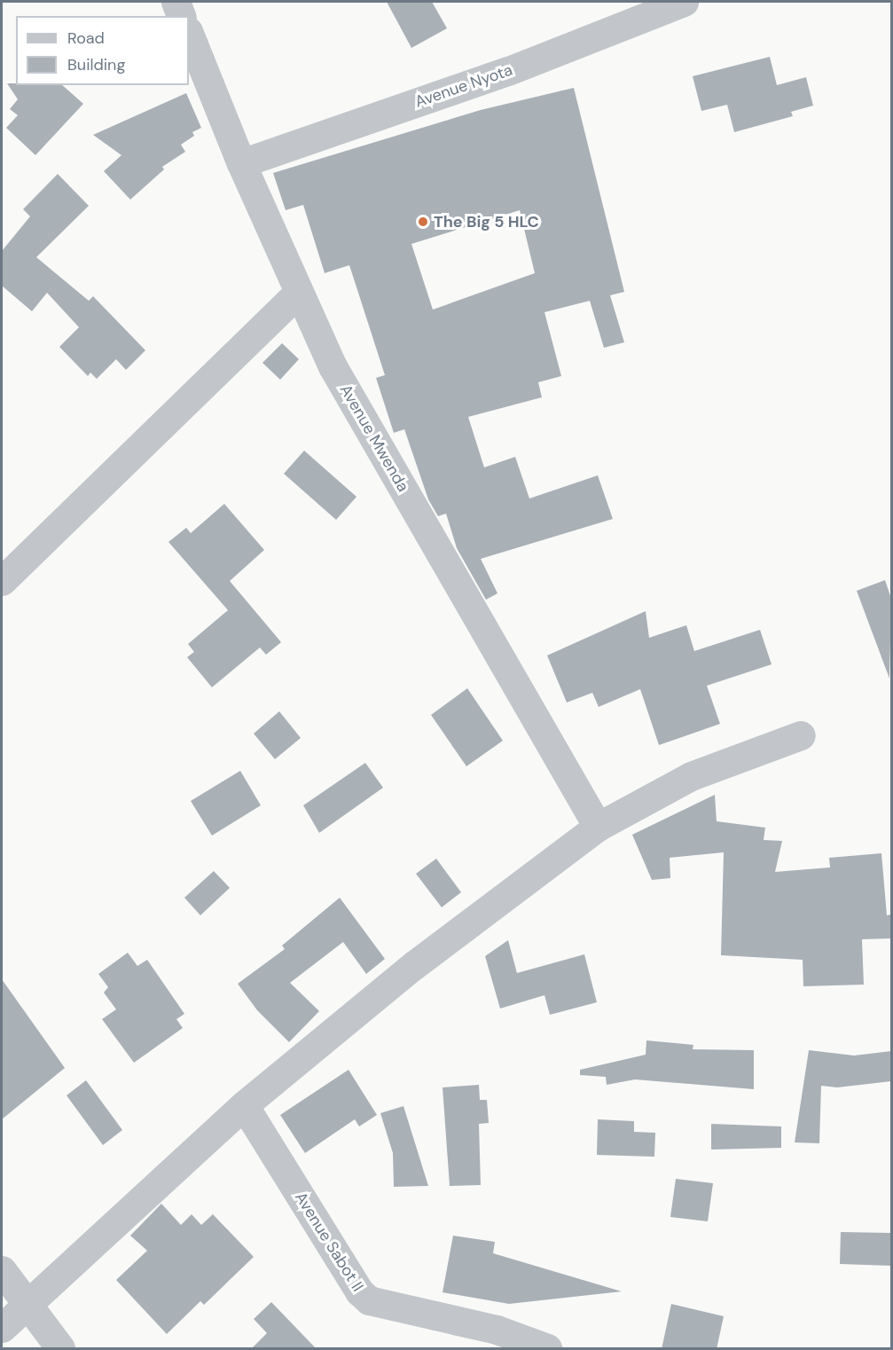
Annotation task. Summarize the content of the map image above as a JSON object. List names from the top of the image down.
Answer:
{
  "streets": {
    "street": ["Avenue Nyota", "Avenue Mwenda", "Avenue Sabot II"]
  },
  "crossings": [
    ["Avenue Nyota", "Avenue Mwenda"]
  ],
  "places": ["The Big 5 HLC"],
  "legend": ["Road", "Building"]
}
